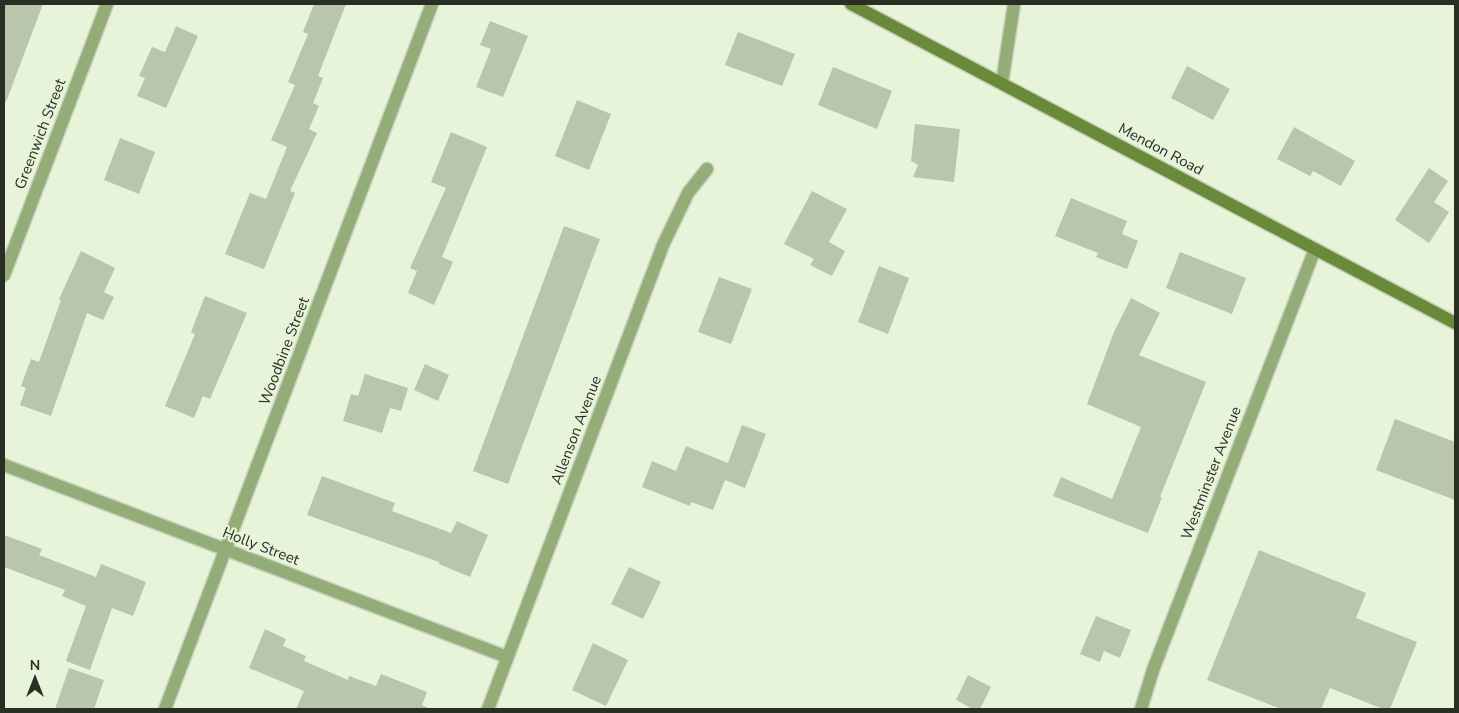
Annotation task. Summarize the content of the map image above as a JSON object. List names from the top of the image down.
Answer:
{
  "streets": {
    "street": [
      "Greenwich Street",
      "Mendon Road",
      "Woodbine Street",
      "Allenson Avenue",
      "Westminster Avenue",
      "Holly Street"
    ]
  },
  "crossings": [
    ["Mendon Road", "Westminster Avenue"],
    ["Woodbine Street", "Holly Street"],
    ["Allenson Avenue", "Holly Street"]
  ],
  "north": "top"
}
